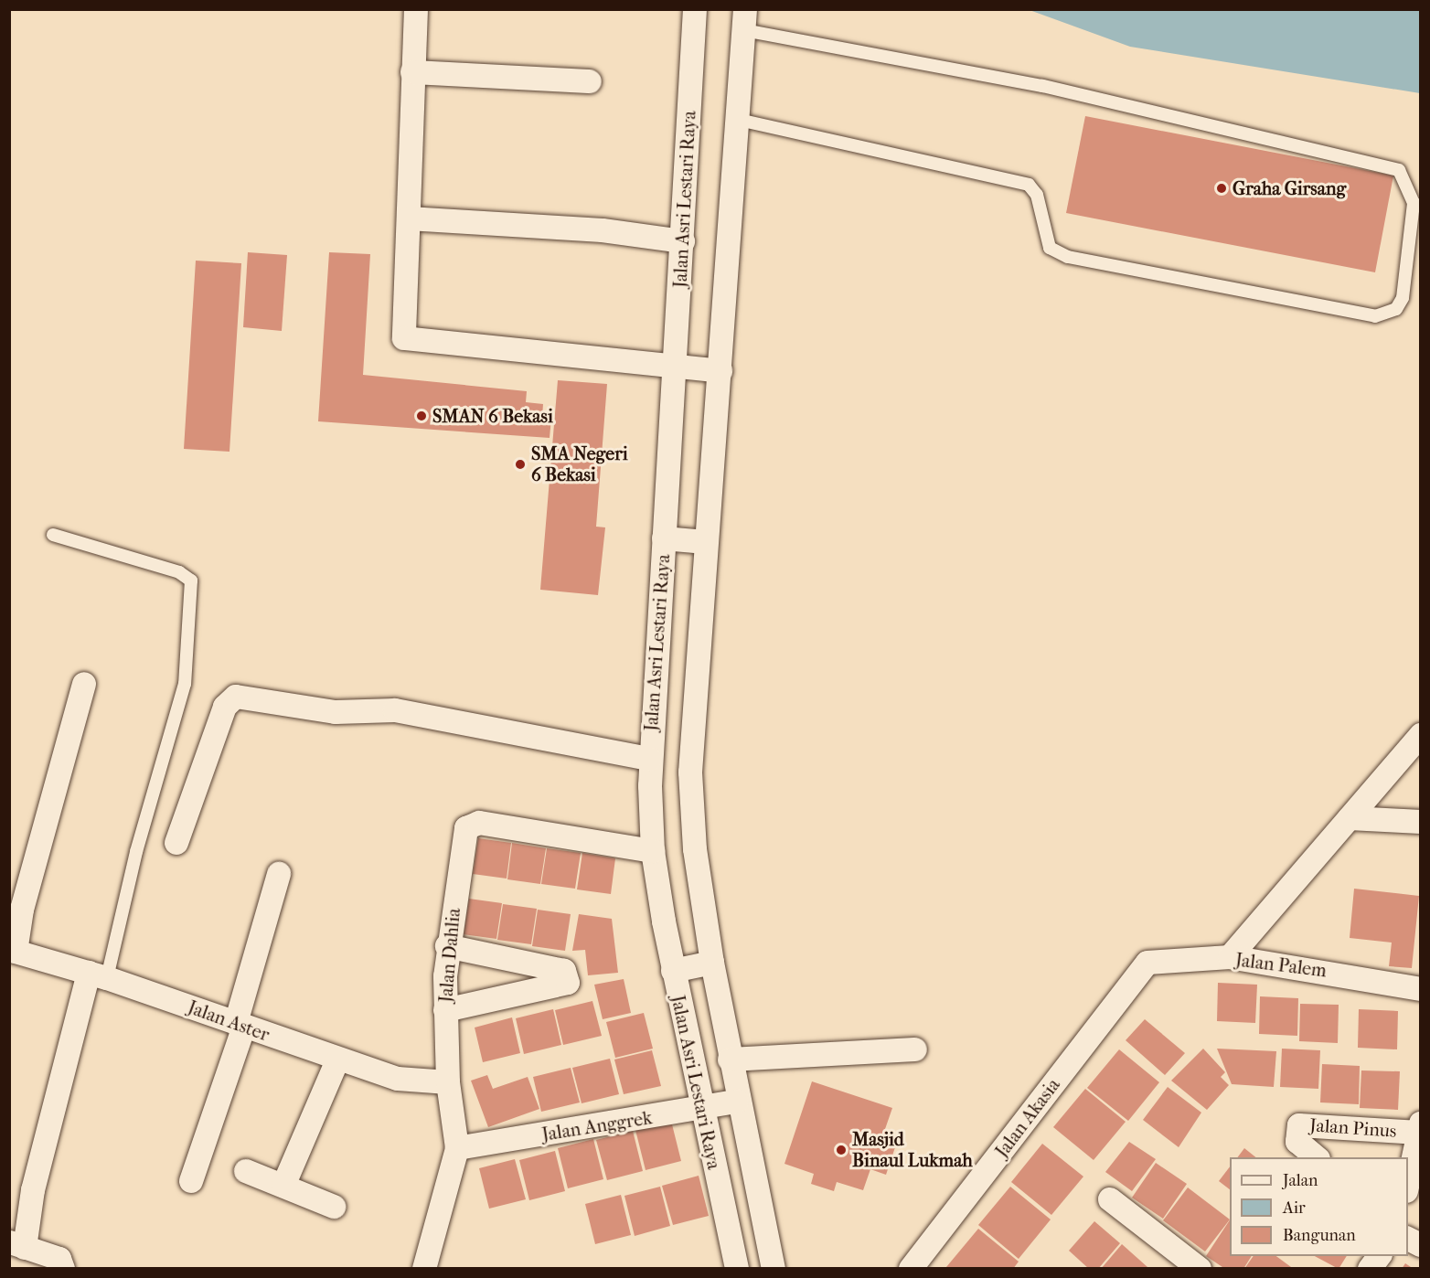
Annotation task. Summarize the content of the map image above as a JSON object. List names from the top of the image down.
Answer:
{
  "streets": {
    "street": [
      "Jalan Asri Lestari Raya",
      "Jalan Dahlia",
      "Jalan Palem",
      "Jalan Aster",
      "Jalan Akasia",
      "Jalan Anggrek",
      "Jalan Pinus"
    ]
  },
  "crossings": [
    ["Jalan Asri Lestari Raya", "Jalan Dahlia"],
    ["Jalan Asri Lestari Raya", "Jalan Anggrek"],
    ["Jalan Dahlia", "Jalan Aster"],
    ["Jalan Dahlia", "Jalan Anggrek"],
    ["Jalan Palem", "Jalan Akasia"]
  ],
  "places": [
    "Graha Girsang",
    "SMAN 6 Bekasi",
    "SMA Negeri 6 Bekasi",
    "Masjid Binaul Lukmah"
  ],
  "legend": ["Jalan", "Air", "Bangunan"]
}
